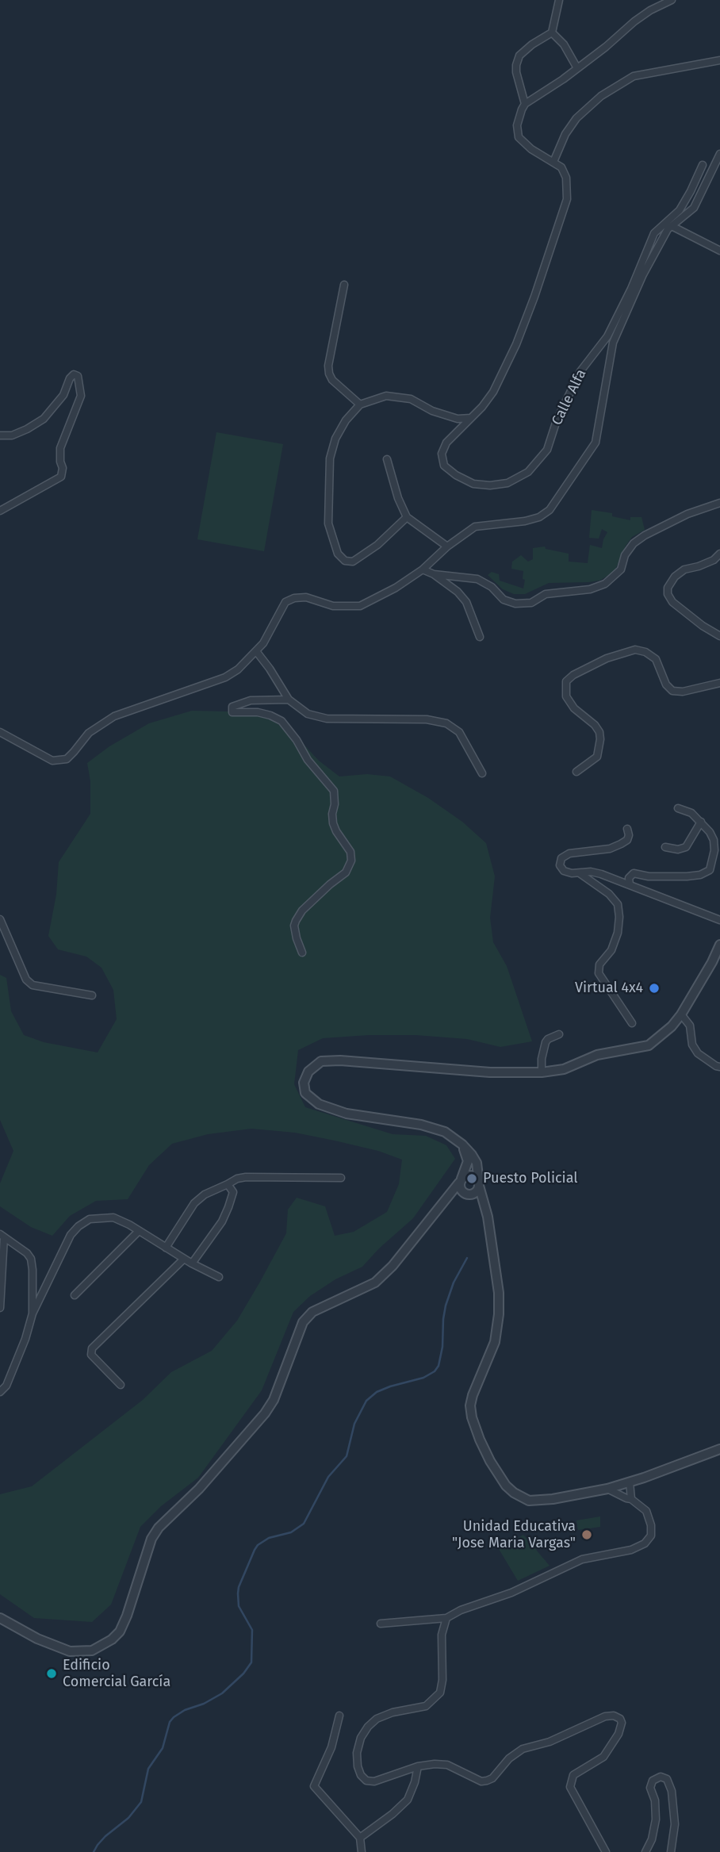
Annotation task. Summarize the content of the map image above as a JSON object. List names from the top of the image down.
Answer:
{
  "streets": {
    "street": ["Calle Alfa"]
  },
  "places": [
    "Virtual 4x4",
    "Puesto Policial",
    "Unidad Educativa \"Jose Maria Vargas\"",
    "Edificio Comercial García"
  ]
}
